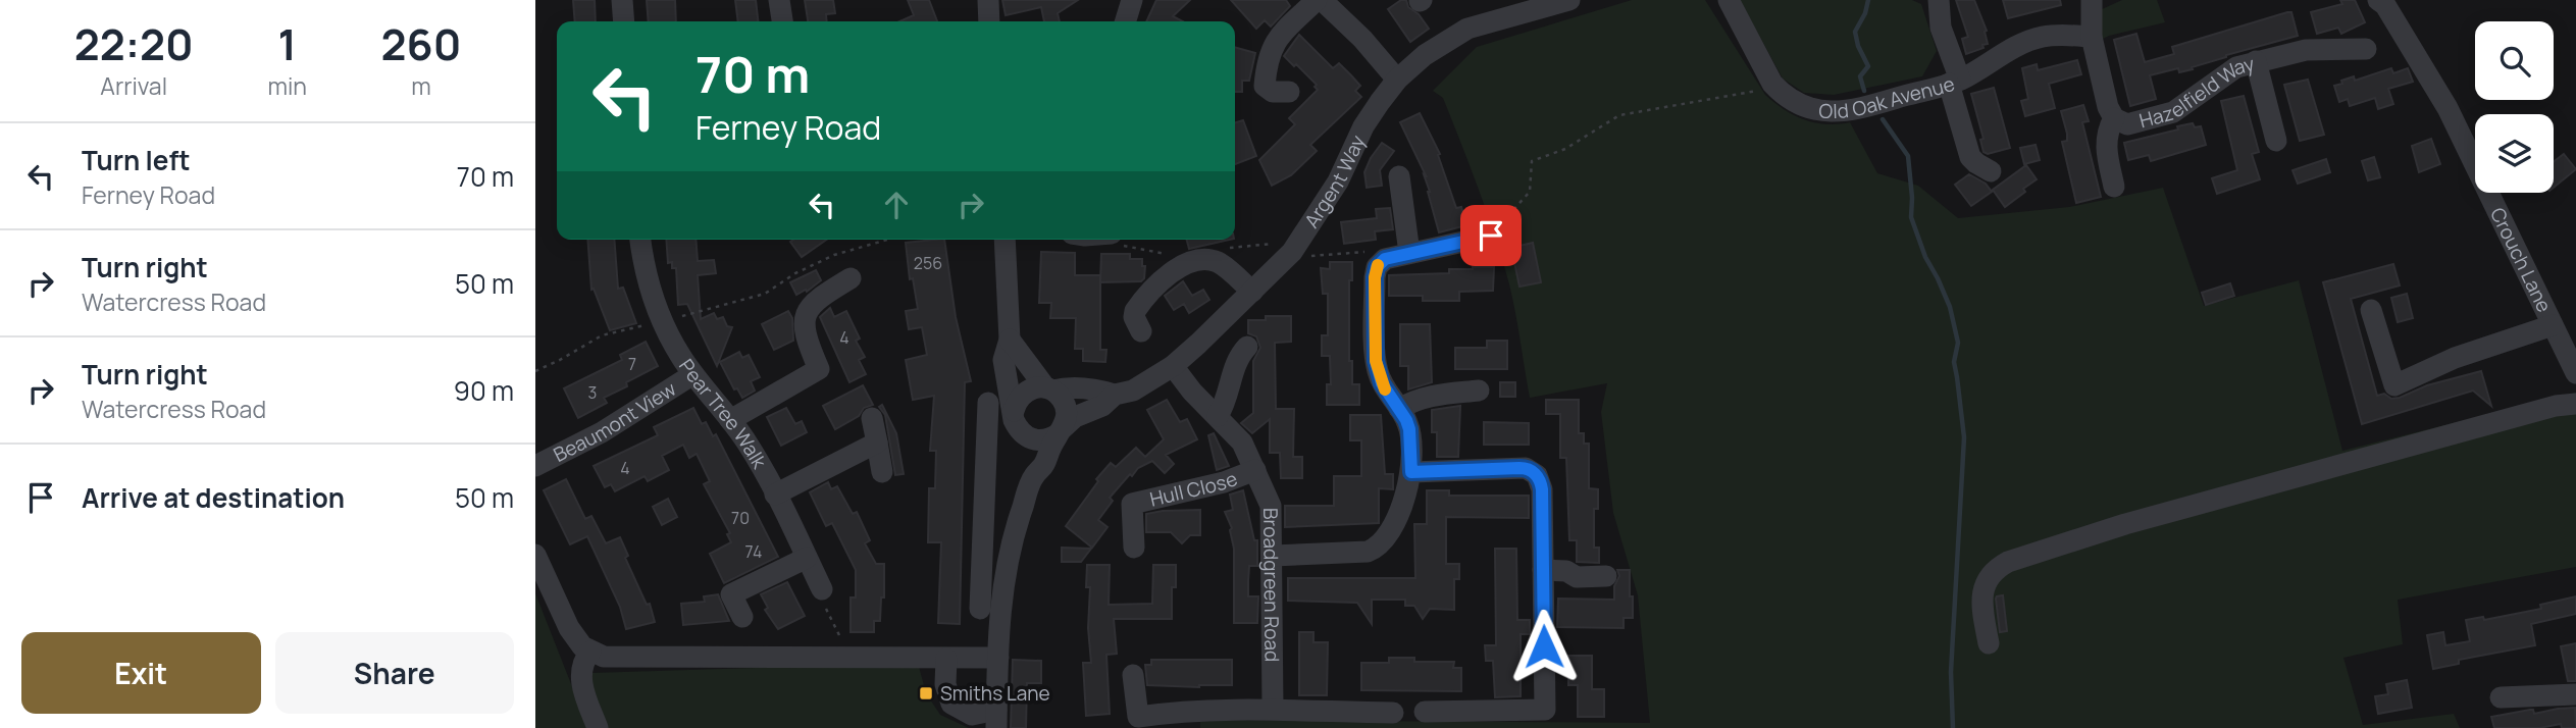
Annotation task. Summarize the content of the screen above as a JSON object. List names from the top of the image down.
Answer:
{
  "streets": {
    "street": [
      "Hazelfield Way",
      "Old Oak Avenue",
      "Argent Way",
      "Crouch Lane",
      "Pear Tree Walk",
      "Beaumont View",
      "Hull Close",
      "Broadgreen Road"
    ]
  },
  "crossings": [
    ["Hazelfield Way", "Old Oak Avenue"],
    ["Argent Way", "Broadgreen Road"],
    ["Pear Tree Walk", "Beaumont View"],
    ["Hull Close", "Broadgreen Road"]
  ],
  "places": {
    "transit": ["Smiths Lane"]
  },
  "house_numbers": [
    "256",
    "4",
    "7",
    "3",
    "4",
    "70",
    "74"
  ],
  "page": {
    "eta": [
      "22:20",
      "Arrival",
      "1",
      "min",
      "260",
      "m"
    ],
    "turn": ["70 m", "Ferney Road"],
    "list": [
      {
        "name": "Turn left",
        "note": "Ferney Road",
        "value": "70 m"
      },
      {
        "name": "Turn right",
        "note": "Watercress Road",
        "value": "50 m"
      },
      {
        "name": "Turn right",
        "note": "Watercress Road",
        "value": "90 m"
      },
      {
        "name": "Arrive at destination",
        "value": "50 m"
      }
    ],
    "buttons": ["Exit", "Share"]
  }
}
